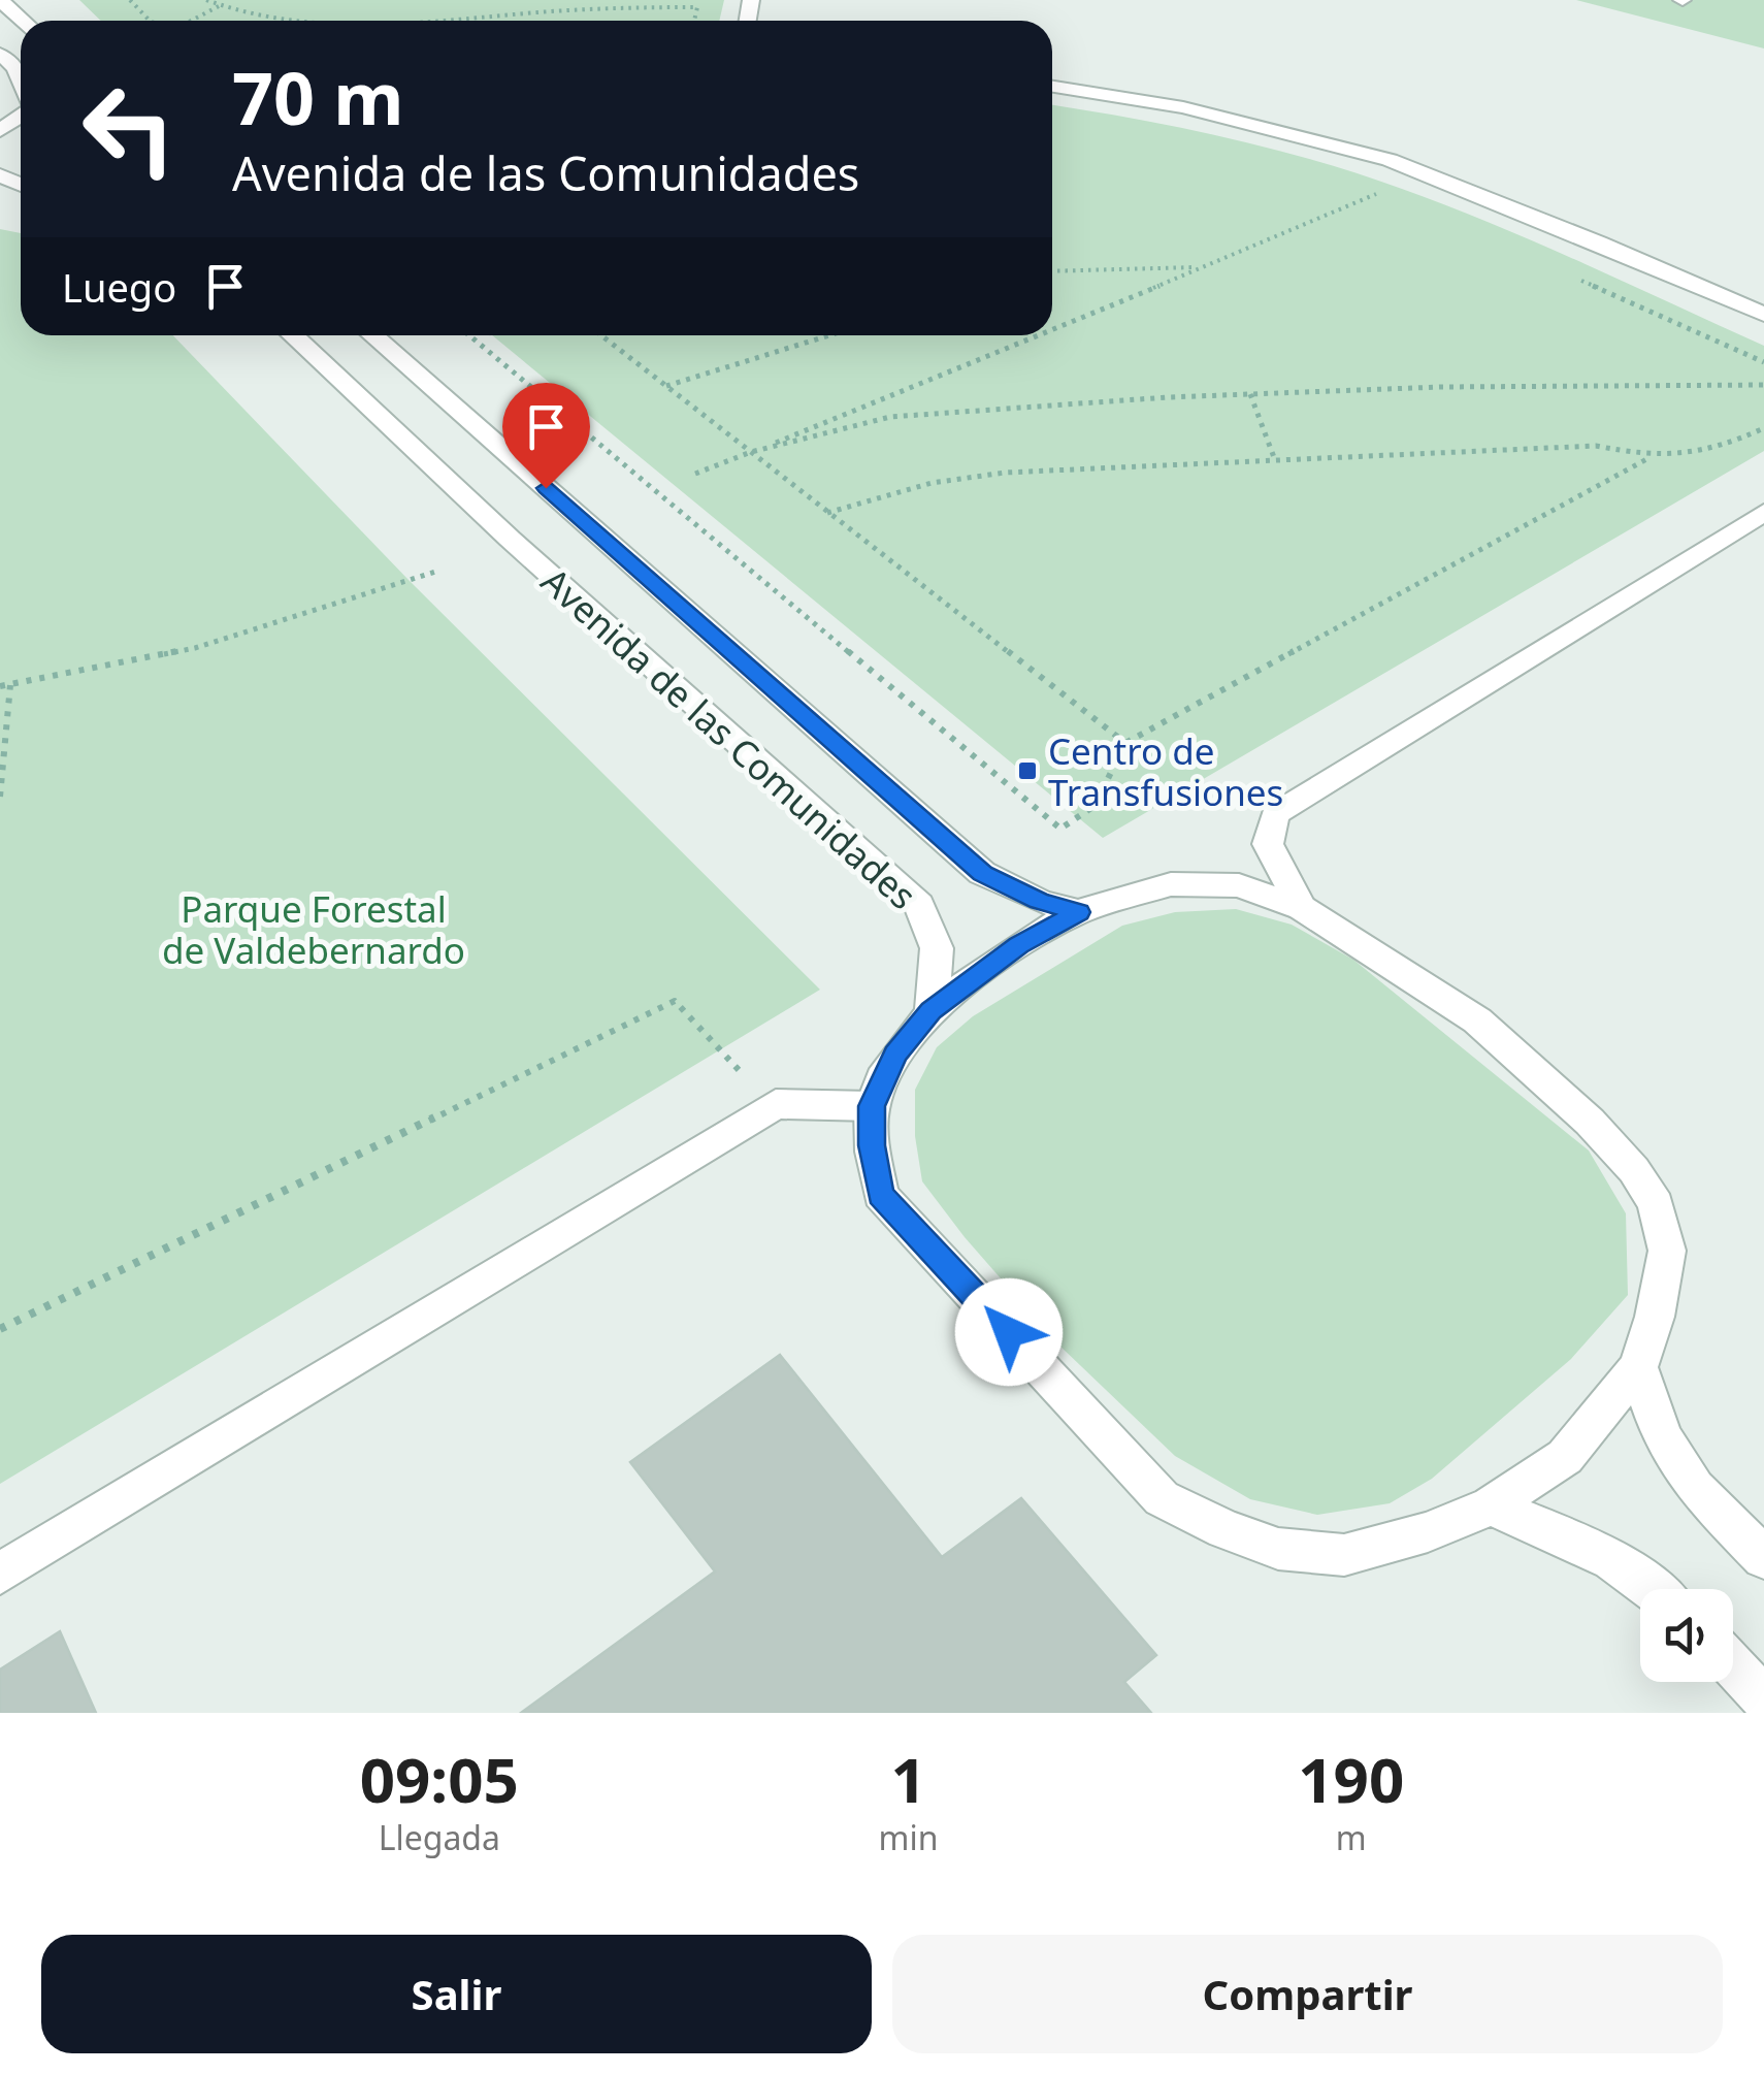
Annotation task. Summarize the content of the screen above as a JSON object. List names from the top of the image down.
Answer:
{
  "streets": {
    "street": ["Avenida de las Comunidades"]
  },
  "parks": ["Parque Forestal de Valdebernardo"],
  "places": {
    "transit": ["Centro de Transfusiones"]
  },
  "page": {
    "turn": ["70 m", "Avenida de las Comunidades"],
    "then": "Luego",
    "eta": [
      "09:05",
      "Llegada",
      "1",
      "min",
      "190",
      "m"
    ],
    "buttons": ["Salir", "Compartir"]
  }
}
